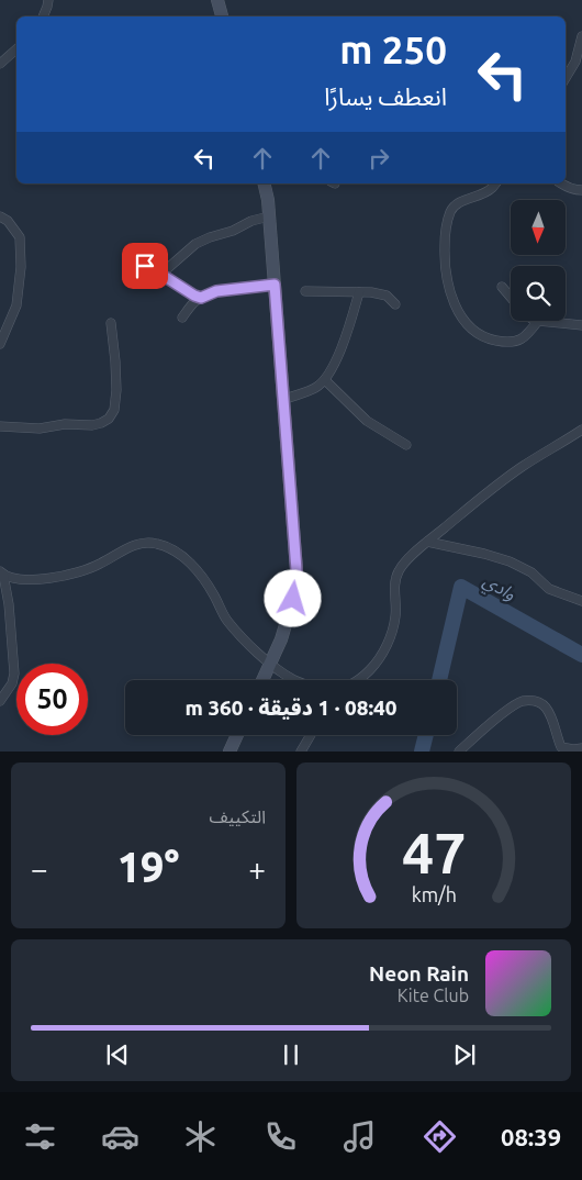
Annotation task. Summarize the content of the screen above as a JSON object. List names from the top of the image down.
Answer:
{
  "water": ["وادي"],
  "north": "bottom",
  "page": {
    "turn": ["250 m", "انعطف يسارًا"],
    "limit": "50",
    "trip": "08:40 · 1 دقيقة · 360 m",
    "tile": "التكييف",
    "heat": ["−", "19°", "+"],
    "song": ["Neon Rain", "Kite Club"],
    "tabs": "08:39",
    "gauge": ["47", "km/h"]
  }
}
